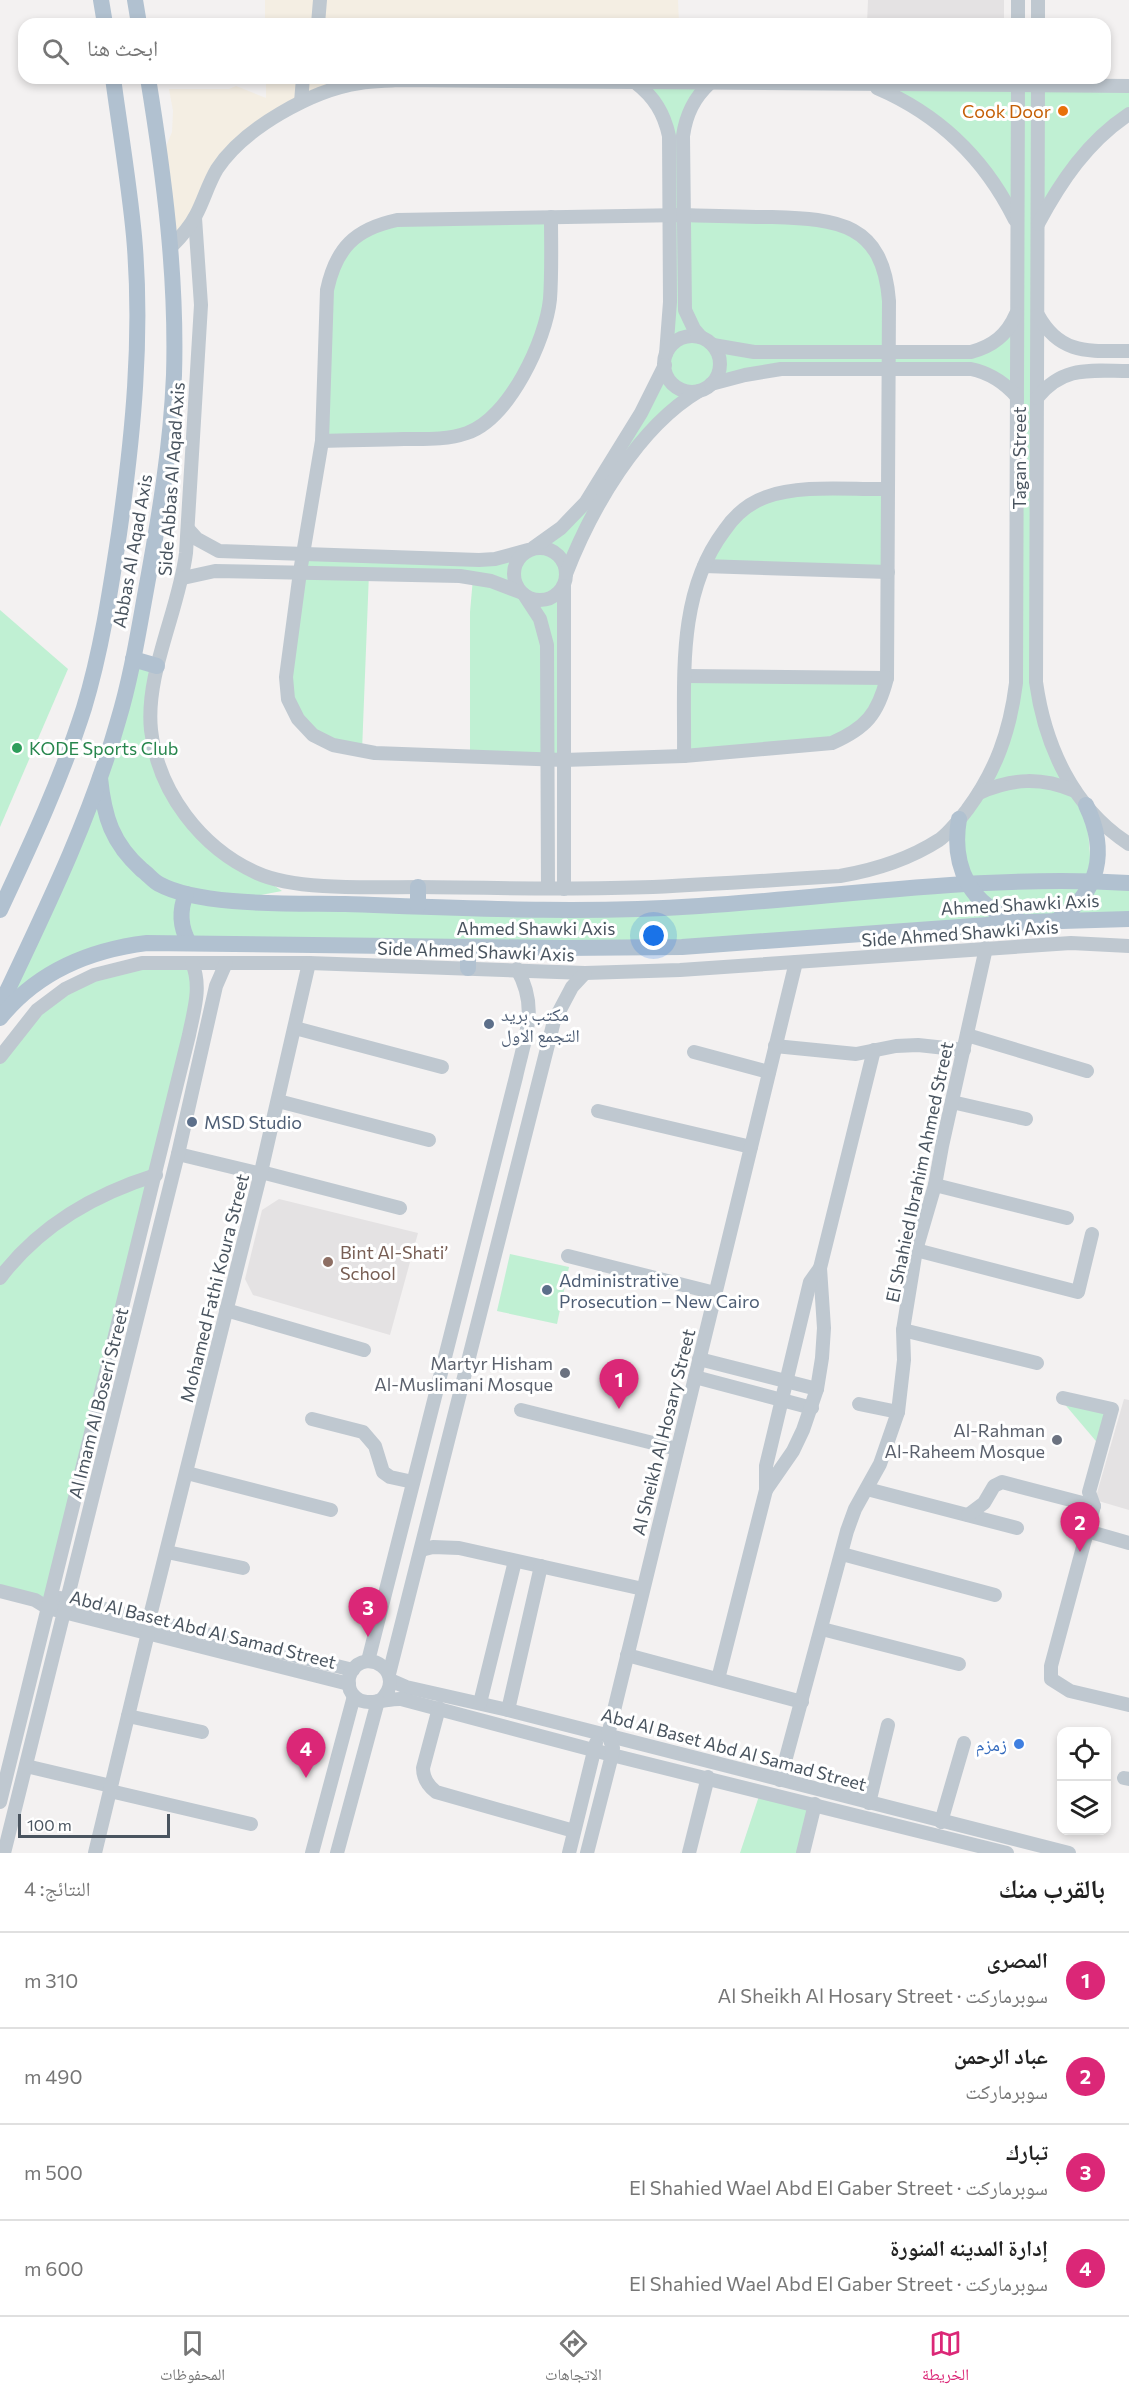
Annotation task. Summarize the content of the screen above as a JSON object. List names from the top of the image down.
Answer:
{
  "streets": {
    "main road": ["Abbas Al Aqad Axis", "Ahmed Shawki Axis"],
    "street": [
      "Tagan Street",
      "Side Abbas Al Aqad Axis",
      "Side Ahmed Shawki Axis",
      "El Shahied Ibrahim Ahmed Street",
      "Mohamed Fathi Koura Street",
      "Al Imam Al Boseri Street",
      "Al Sheikh Al Hosary Street",
      "Abd Al Baset Abd Al Samad Street"
    ]
  },
  "crossings": [
    ["Tagan Street", "Ahmed Shawki Axis"],
    ["Abbas Al Aqad Axis", "Ahmed Shawki Axis"],
    ["Side Ahmed Shawki Axis", "El Shahied Ibrahim Ahmed Street"],
    ["Side Ahmed Shawki Axis", "Mohamed Fathi Koura Street"],
    ["Side Ahmed Shawki Axis", "Al Imam Al Boseri Street"],
    ["Side Ahmed Shawki Axis", "Al Sheikh Al Hosary Street"],
    ["El Shahied Ibrahim Ahmed Street", "Abd Al Baset Abd Al Samad Street"],
    ["Mohamed Fathi Koura Street", "Abd Al Baset Abd Al Samad Street"],
    ["Al Imam Al Boseri Street", "Abd Al Baset Abd Al Samad Street"],
    ["Al Sheikh Al Hosary Street", "Abd Al Baset Abd Al Samad Street"]
  ],
  "places": [
    "Cook Door",
    "KODE Sports Club",
    "مكتب بريد التجمع الاول",
    "MSD Studio",
    "Bint Al-Shati’ School",
    "Administrative Prosecution – New Cairo",
    "Martyr Hisham Al-Muslimani Mosque",
    "Al-Rahman Al-Raheem Mosque",
    "زمزم"
  ],
  "scale_bar": "100 m",
  "page": {
    "search": "ابحث هنا",
    "pins": [
      "1",
      "2",
      "3",
      "4"
    ],
    "scale": "100 m",
    "heading": ["بالقرب منك", "النتائج: 4"],
    "list": [
      {
        "mark": "1",
        "name": "المصرى",
        "note": "سوبرماركت · Al Sheikh Al Hosary Street",
        "value": "310 m"
      },
      {
        "mark": "2",
        "name": "عباد الرحمن",
        "note": "سوبرماركت",
        "value": "490 m"
      },
      {
        "mark": "3",
        "name": "تبارك",
        "note": "سوبرماركت · El Shahied Wael Abd El Gaber Street",
        "value": "500 m"
      },
      {
        "mark": "4",
        "name": "إدارة المدينه المنورة",
        "note": "سوبرماركت · El Shahied Wael Abd El Gaber Street",
        "value": "600 m"
      }
    ],
    "nav": ["الخريطة", "الاتجاهات", "المحفوظات"]
  }
}
